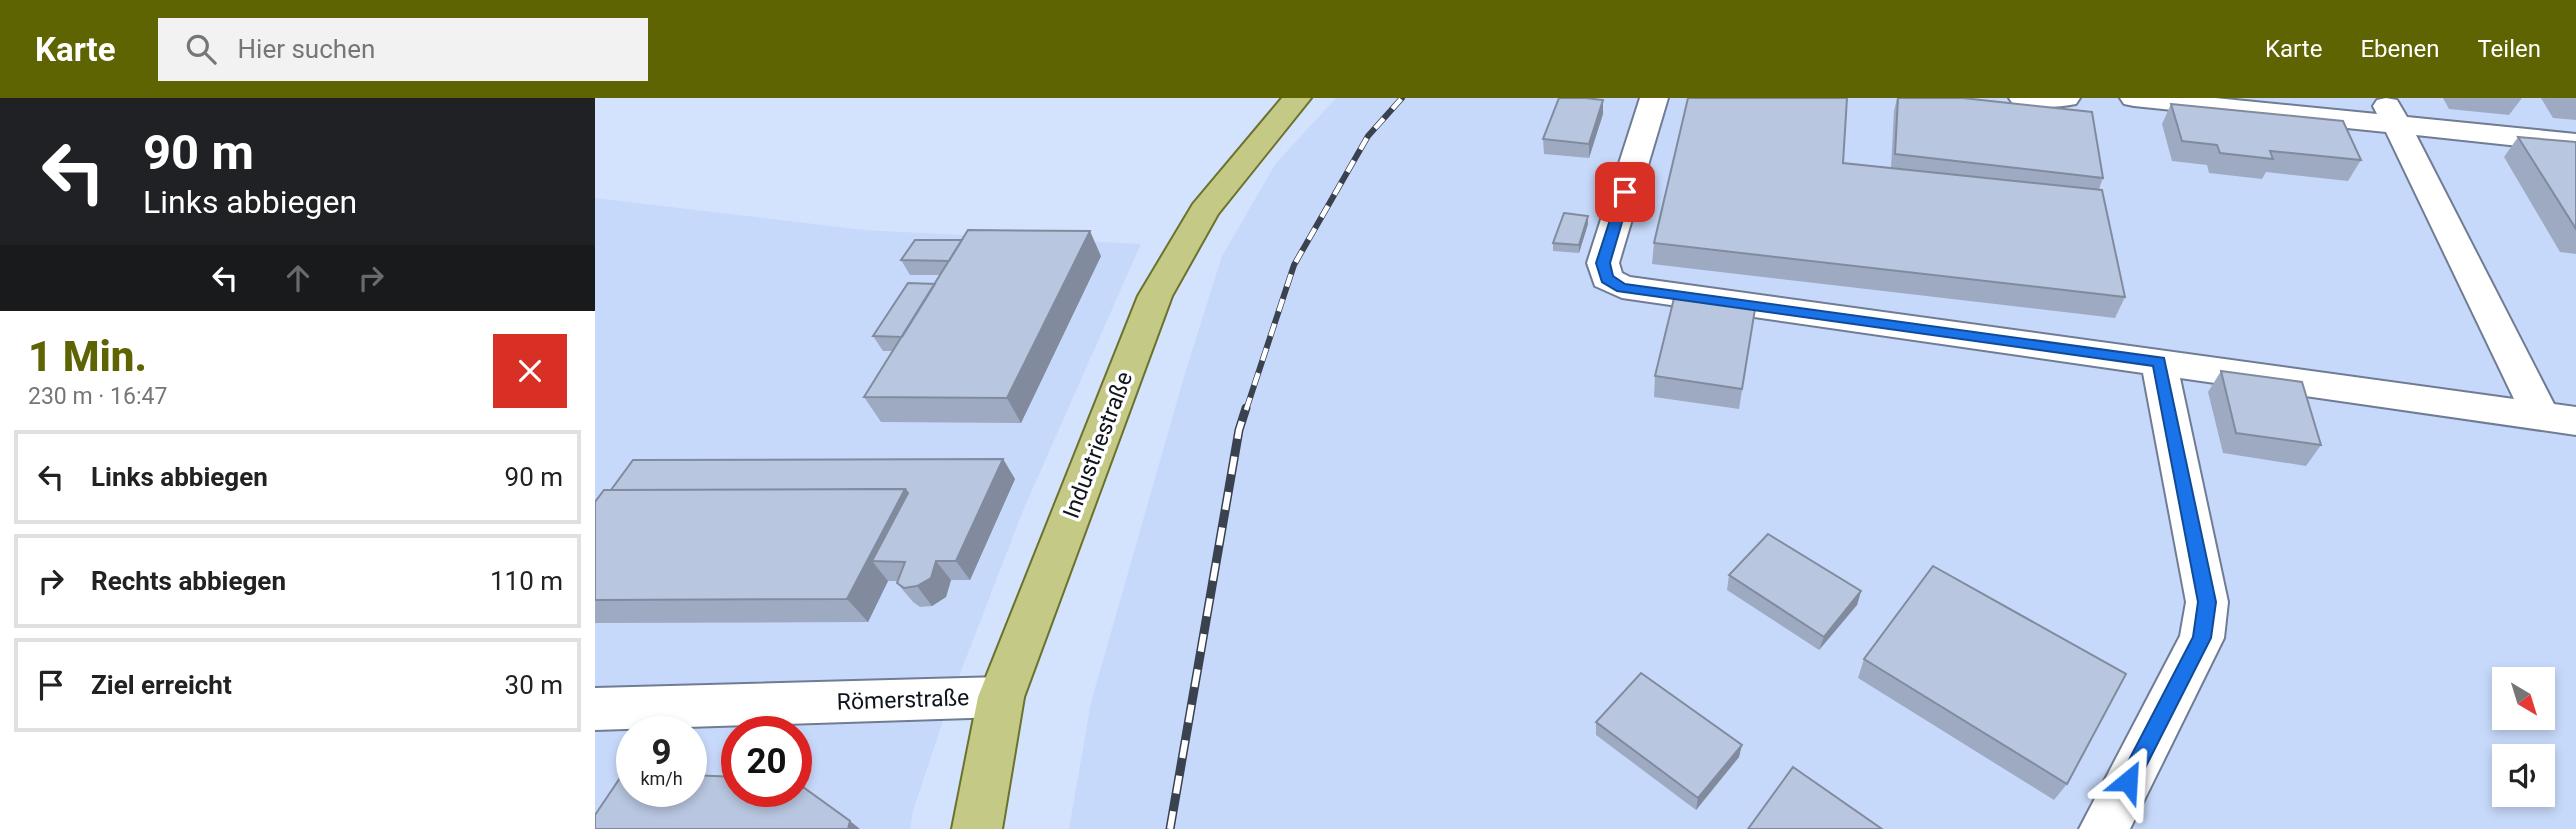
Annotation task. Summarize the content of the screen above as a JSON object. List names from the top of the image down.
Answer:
{
  "streets": {
    "main road": ["Industriestraße"],
    "street": ["Römerstraße"]
  },
  "crossings": [
    ["Industriestraße", "Römerstraße"]
  ],
  "north": "bottom right",
  "page": {
    "header": "Karte",
    "search": "Hier suchen",
    "nav": ["Karte", "Ebenen", "Teilen"],
    "turn": ["90 m", "Links abbiegen"],
    "heading": ["1 Min.", "230 m · 16:47"],
    "list": [
      {
        "name": "Links abbiegen",
        "value": "90 m"
      },
      {
        "name": "Rechts abbiegen",
        "value": "110 m"
      },
      {
        "name": "Ziel erreicht",
        "value": "30 m"
      }
    ],
    "speed": "9 km/h",
    "limit": "20"
  }
}
